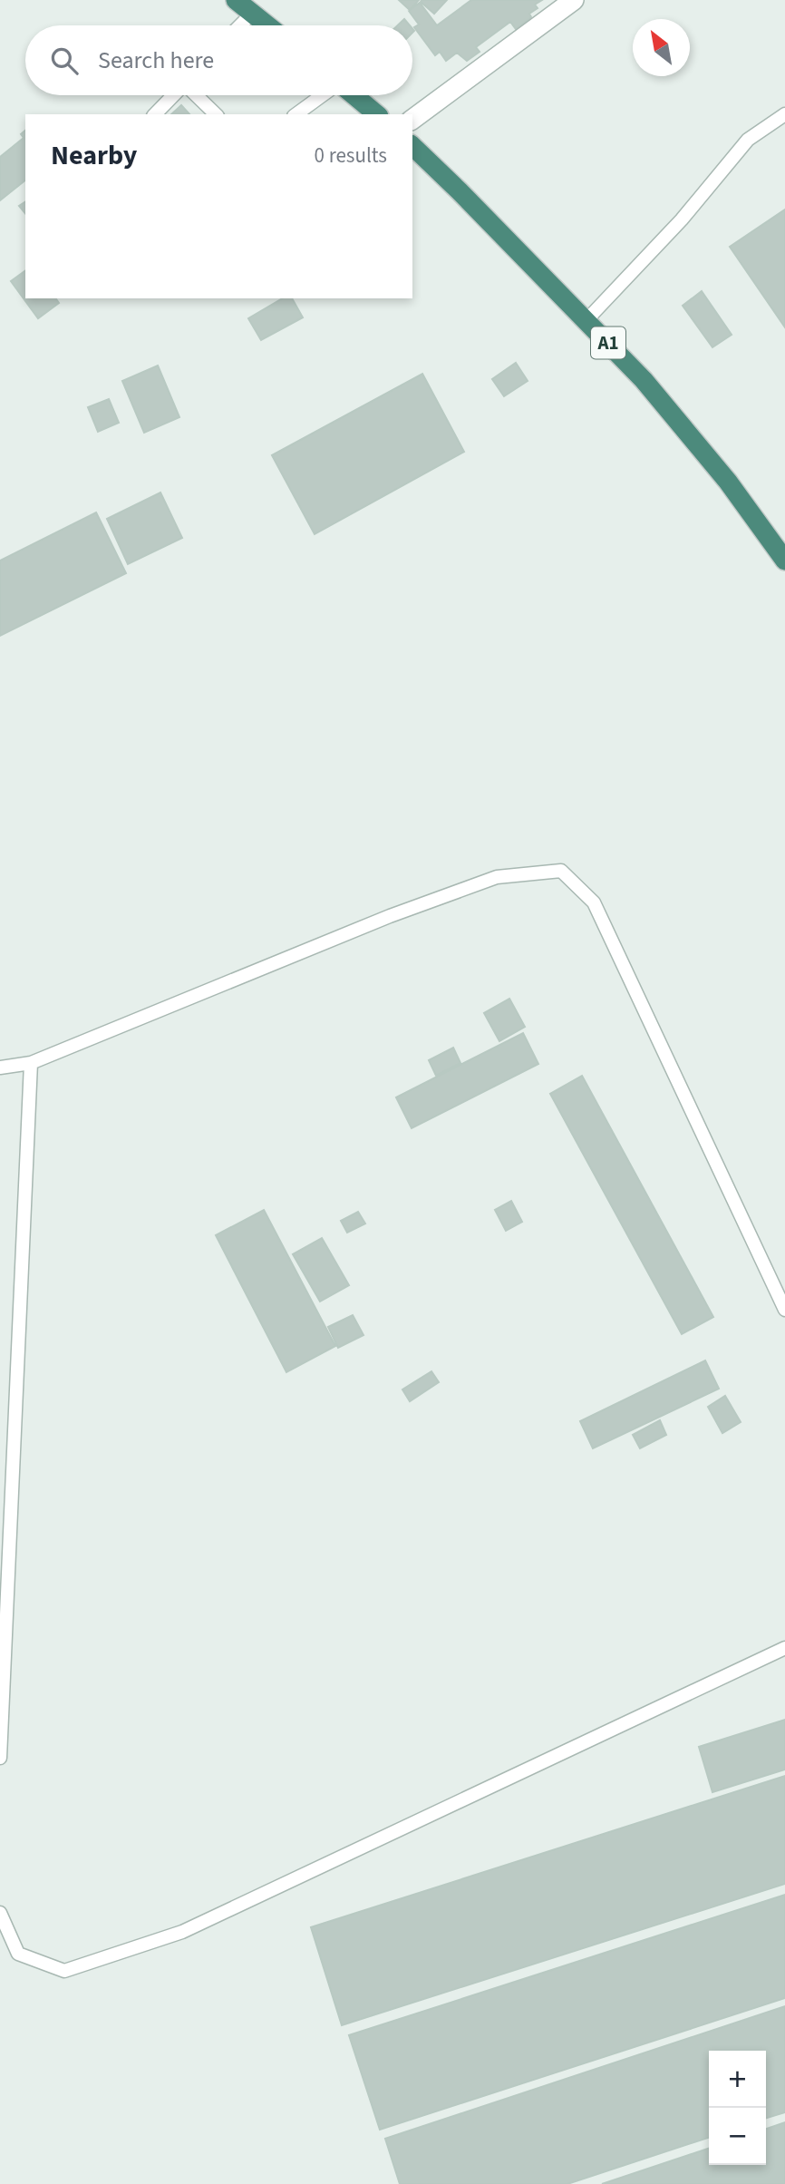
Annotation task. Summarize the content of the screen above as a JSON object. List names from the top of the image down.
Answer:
{
  "streets": {
    "highway": ["A1"]
  },
  "north": "top left",
  "page": {
    "search": "Search here",
    "heading": ["Nearby", "0 results"],
    "map_buttons": ["+", "−"]
  }
}
